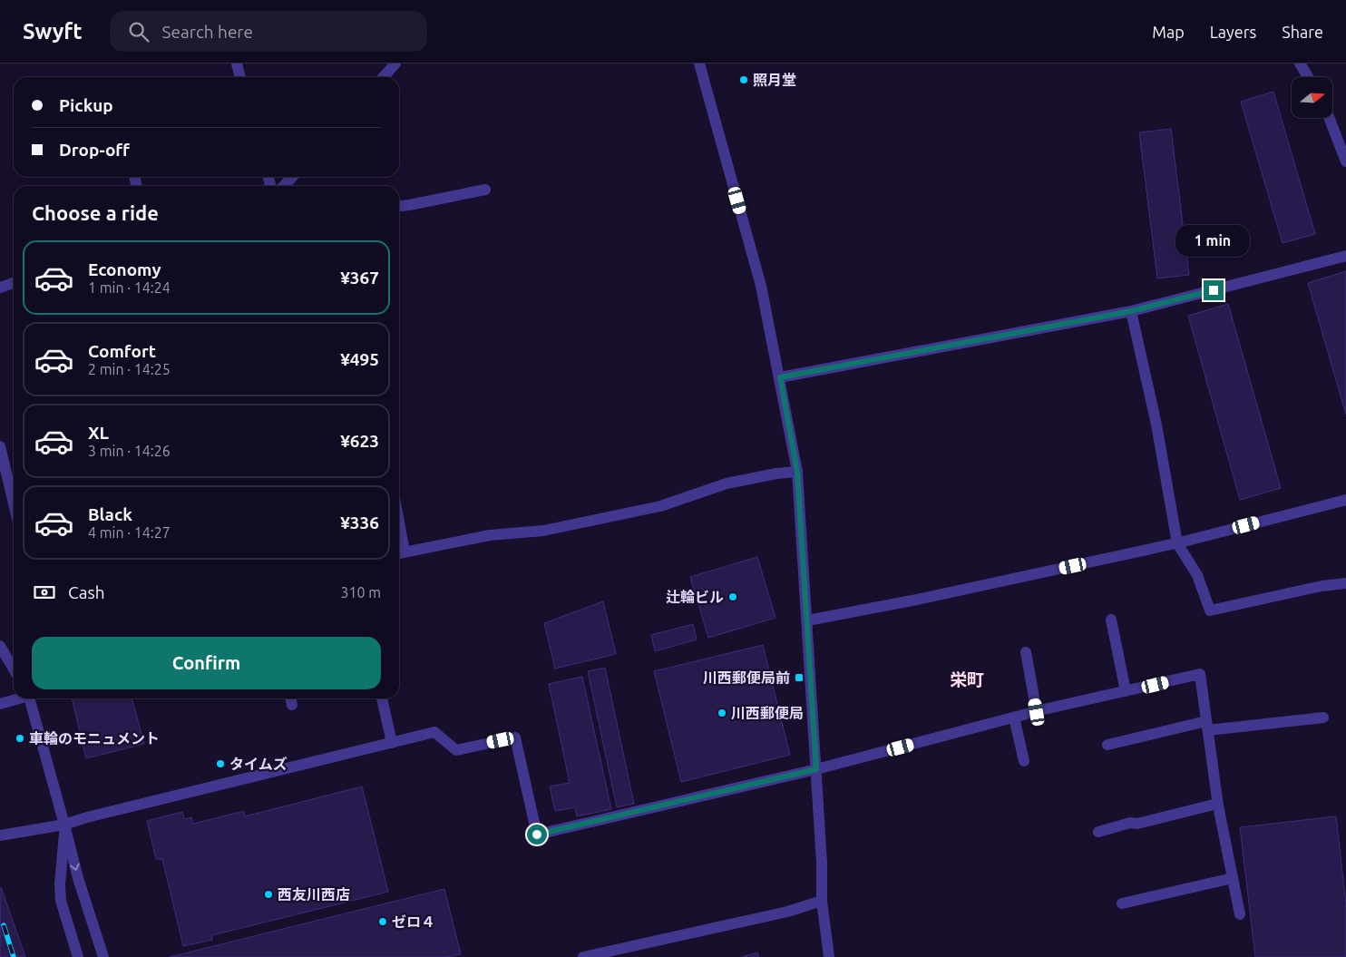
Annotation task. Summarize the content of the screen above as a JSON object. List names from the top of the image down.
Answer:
{
  "districts": ["栄町"],
  "places": {
    "other": [
      "照月堂",
      "辻輪ビル",
      "川西郵便局",
      "車輪のモニュメント",
      "タイムズ",
      "西友川西店",
      "ゼロ４"
    ],
    "transit": ["川西郵便局前"]
  },
  "north": "right",
  "page": {
    "header": "Swyft",
    "search": "Search here",
    "nav": ["Map", "Layers", "Share"],
    "banner": ["Pickup", "Drop-off"],
    "heading": "Choose a ride",
    "bubble": "1 min",
    "list": [
      {
        "name": "Economy",
        "note": "1 min · 14:24",
        "value": "¥367"
      },
      {
        "name": "Comfort",
        "note": "2 min · 14:25",
        "value": "¥495"
      },
      {
        "name": "XL",
        "note": "3 min · 14:26",
        "value": "¥623"
      },
      {
        "name": "Black",
        "note": "4 min · 14:27",
        "value": "¥336"
      }
    ],
    "pay": ["Cash", "310 m"],
    "buttons": "Confirm"
  }
}
